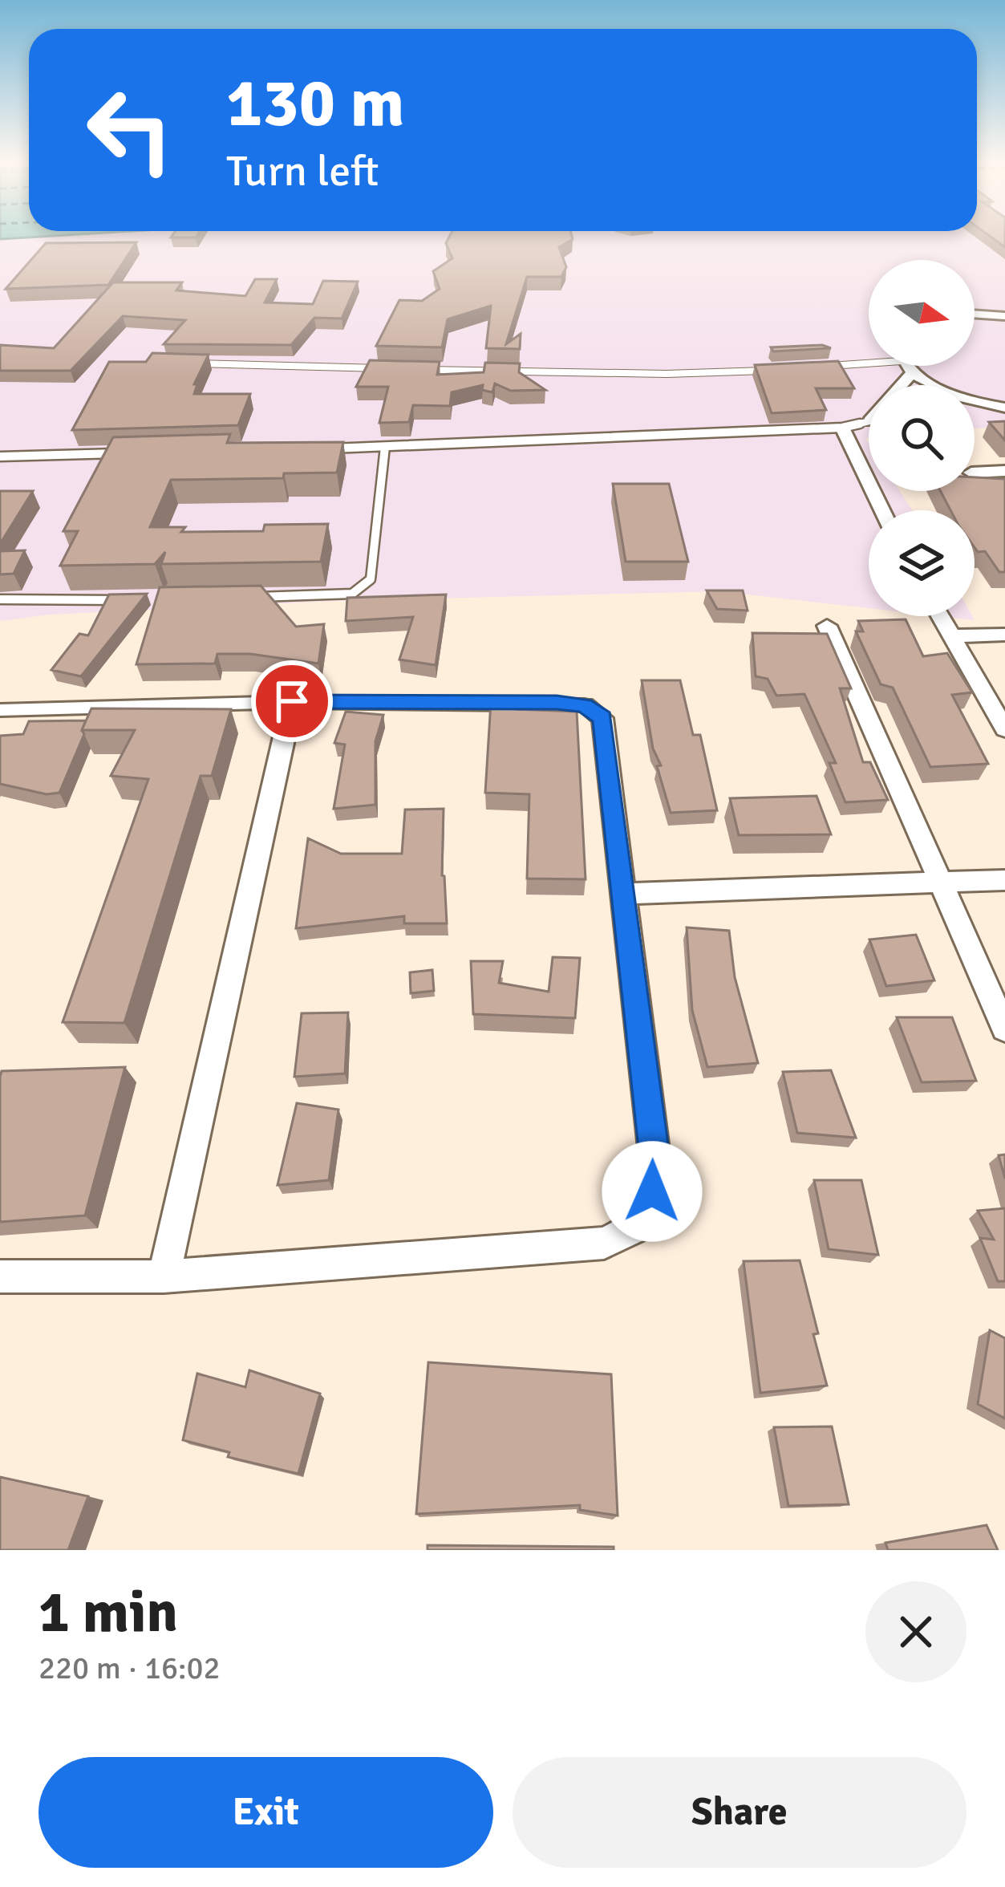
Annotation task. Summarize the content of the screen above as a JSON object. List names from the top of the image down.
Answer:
{
  "north": "right",
  "page": {
    "turn": ["130 m", "Turn left"],
    "heading": ["1 min", "220 m · 16:02"],
    "buttons": ["Exit", "Share"]
  }
}
